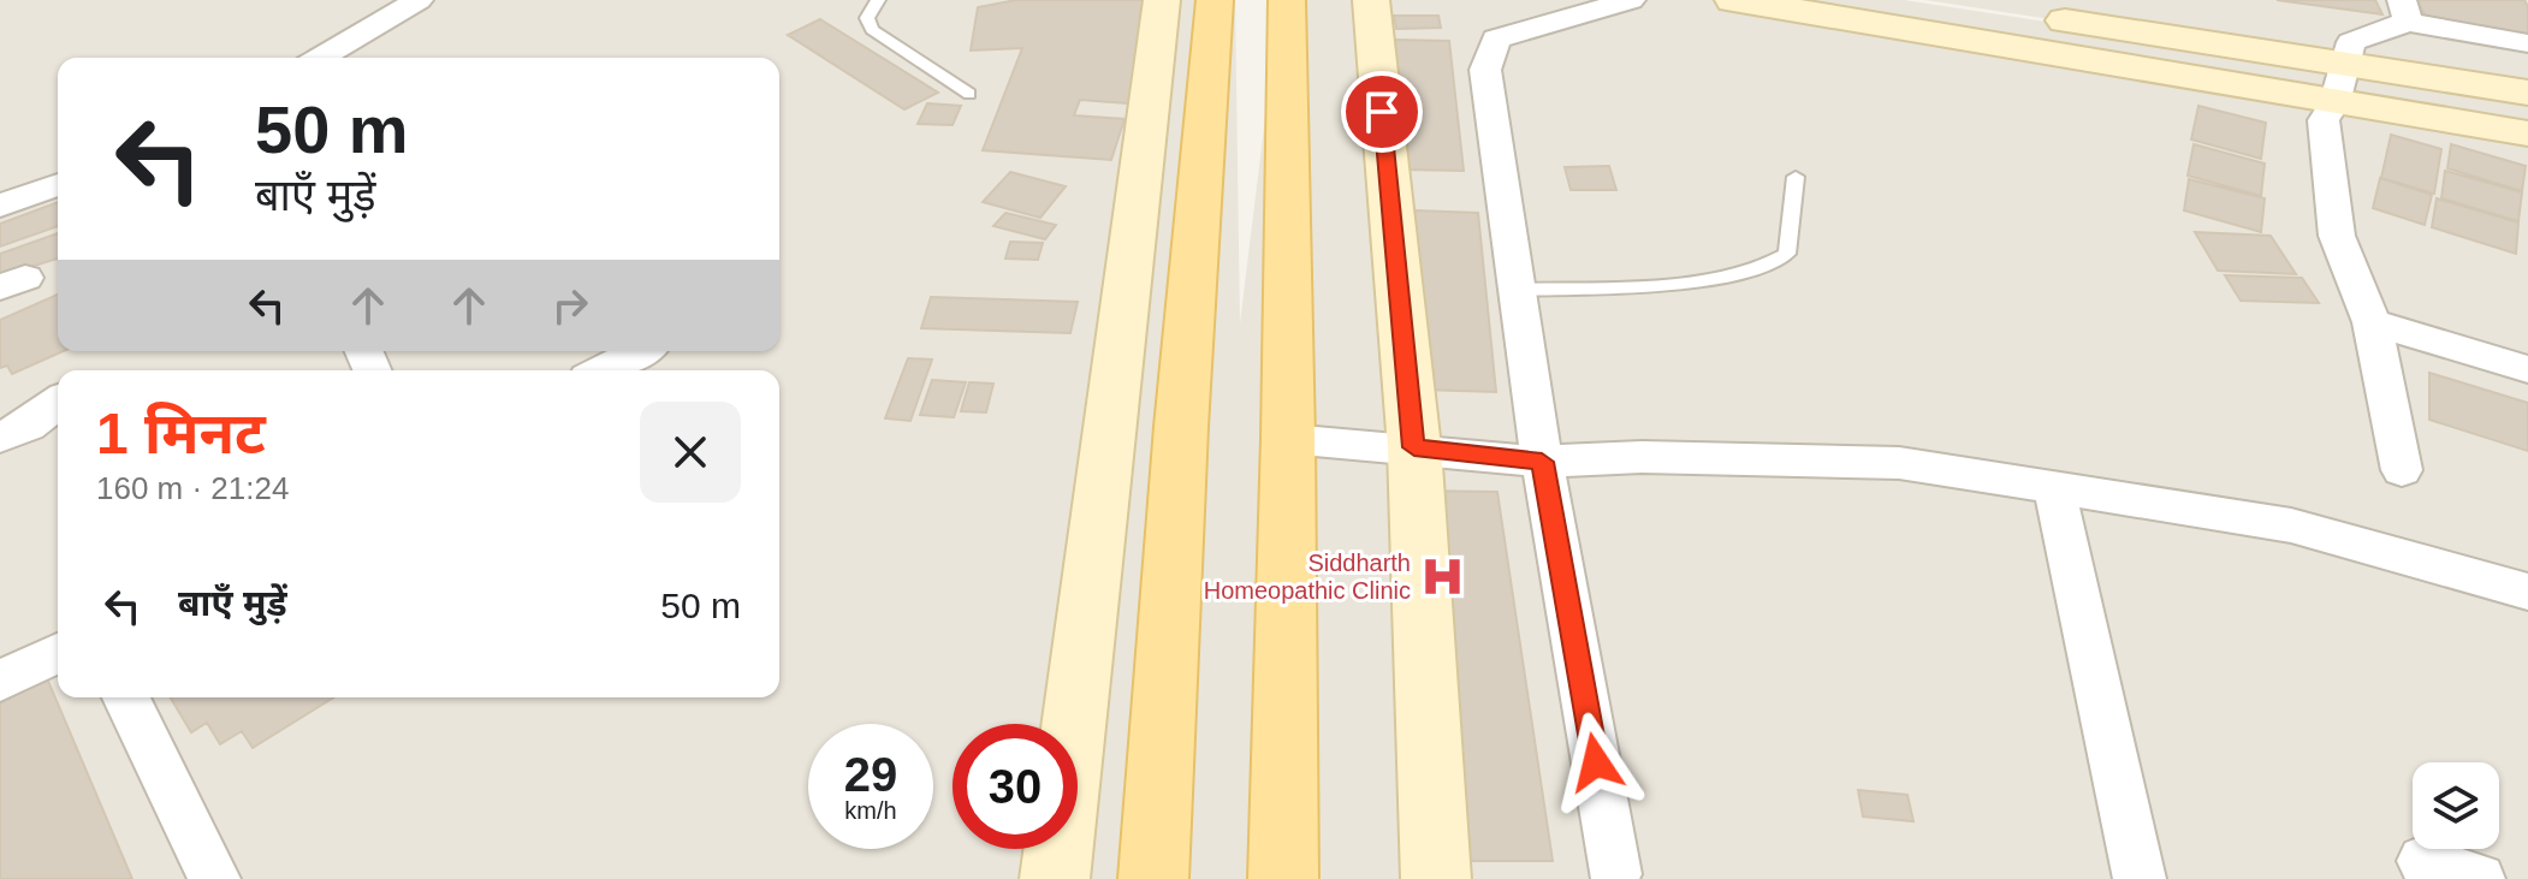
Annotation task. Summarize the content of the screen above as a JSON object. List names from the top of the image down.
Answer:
{
  "places": {
    "hospital": ["Siddharth Homeopathic Clinic"]
  },
  "page": {
    "turn": ["50 m", "बाएँ मुड़ें"],
    "heading": ["1 मिनट", "160 m · 21:24"],
    "list": [
      {
        "name": "बाएँ मुड़ें",
        "value": "50 m"
      }
    ],
    "speed": "29 km/h",
    "limit": "30"
  }
}
